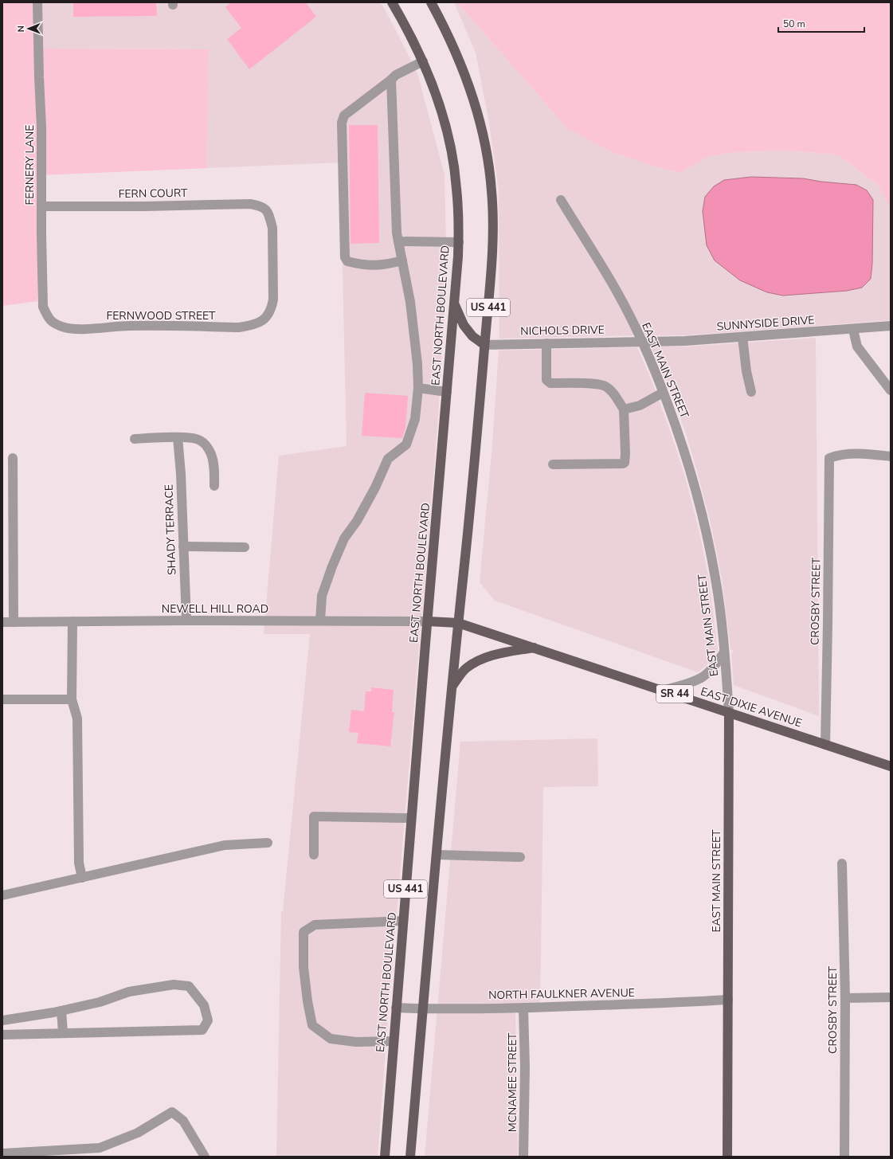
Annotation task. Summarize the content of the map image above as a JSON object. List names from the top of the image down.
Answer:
{
  "streets": {
    "main road": [
      "US 441",
      "EAST NORTH BOULEVARD",
      "EAST MAIN STREET",
      "SR 44",
      "EAST DIXIE AVENUE"
    ],
    "street": [
      "FERNERY LANE",
      "FERN COURT",
      "FERNWOOD STREET",
      "SUNNYSIDE DRIVE",
      "NICHOLS DRIVE",
      "SHADY TERRACE",
      "CROSBY STREET",
      "NEWELL HILL ROAD",
      "NORTH FAULKNER AVENUE",
      "MCNAMEE STREET"
    ]
  },
  "crossings": [
    ["FERNERY LANE", "FERN COURT"],
    ["FERNERY LANE", "FERNWOOD STREET"],
    ["FERN COURT", "FERNWOOD STREET"],
    ["US 441", "NICHOLS DRIVE"],
    ["US 441", "SR 44"],
    ["US 441", "EAST DIXIE AVENUE"],
    ["US 441", "NORTH FAULKNER AVENUE"],
    ["EAST NORTH BOULEVARD", "NEWELL HILL ROAD"],
    ["EAST NORTH BOULEVARD", "SR 44"],
    ["EAST NORTH BOULEVARD", "NORTH FAULKNER AVENUE"],
    ["SUNNYSIDE DRIVE", "NICHOLS DRIVE"],
    ["SUNNYSIDE DRIVE", "EAST MAIN STREET"],
    ["NICHOLS DRIVE", "EAST MAIN STREET"],
    ["EAST MAIN STREET", "EAST DIXIE AVENUE"],
    ["EAST MAIN STREET", "NORTH FAULKNER AVENUE"],
    ["SHADY TERRACE", "NEWELL HILL ROAD"],
    ["CROSBY STREET", "EAST DIXIE AVENUE"],
    ["NEWELL HILL ROAD", "SR 44"],
    ["SR 44", "EAST DIXIE AVENUE"],
    ["NORTH FAULKNER AVENUE", "MCNAMEE STREET"]
  ],
  "scale_bar": "50 m",
  "north": "left"
}
